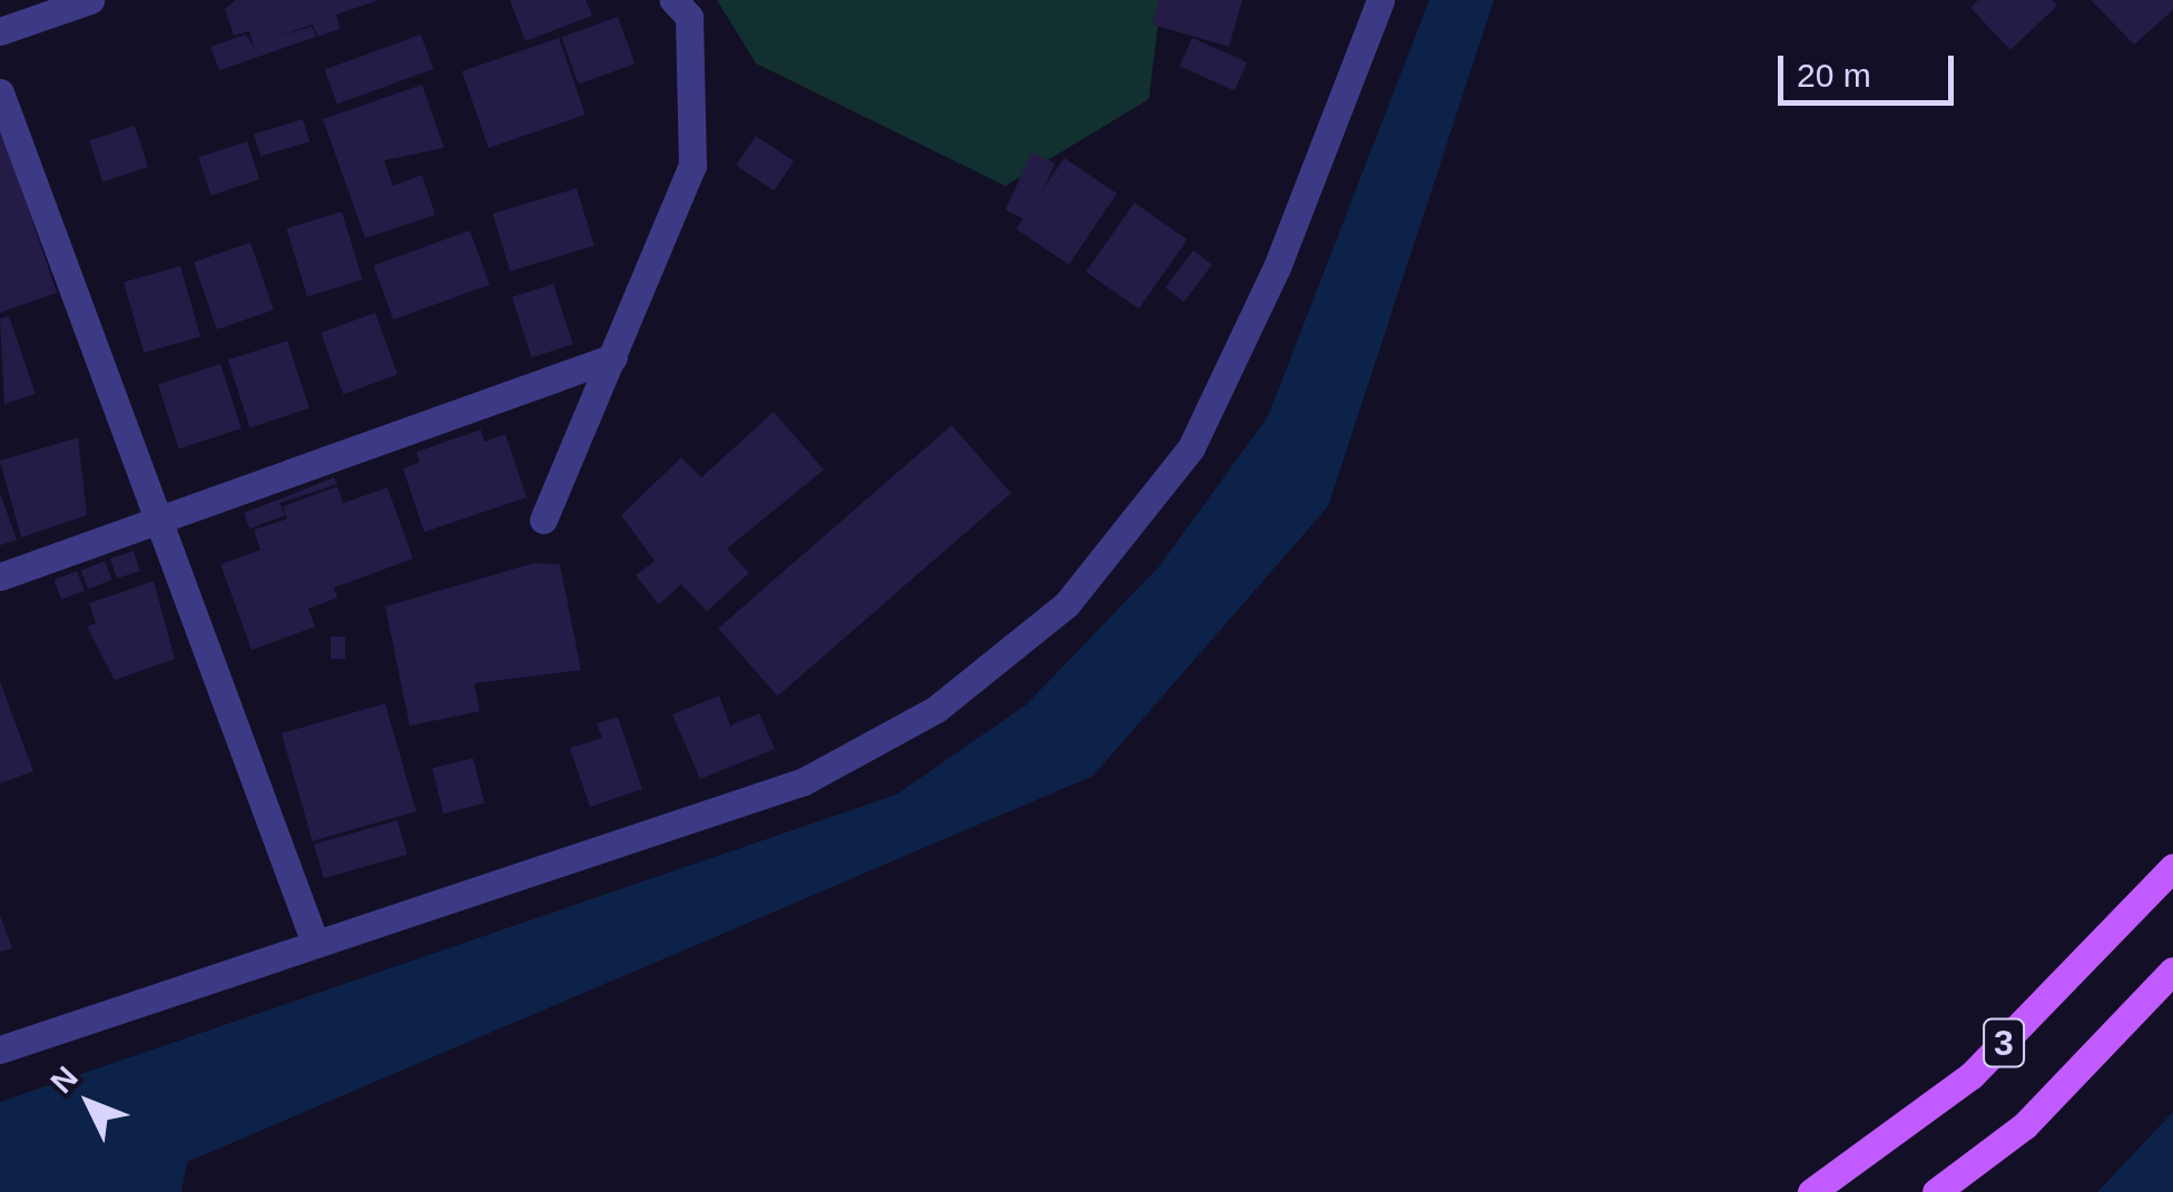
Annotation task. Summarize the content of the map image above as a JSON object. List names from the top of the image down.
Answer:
{
  "streets": {
    "main road": ["3"]
  },
  "scale_bar": "20 m",
  "north": "top left"
}
